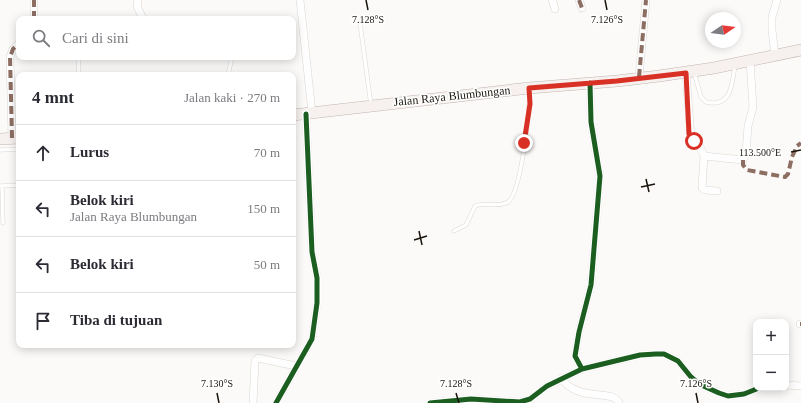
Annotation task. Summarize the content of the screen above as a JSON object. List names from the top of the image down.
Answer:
{
  "streets": {
    "main road": ["Jalan Raya Blumbungan"]
  },
  "north": "right",
  "page": {
    "search": "Cari di sini",
    "heading": ["4 mnt", "Jalan kaki · 270 m"],
    "list": [
      ["Lurus", "70 m"],
      ["Belok kiri", "Jalan Raya Blumbungan", "150 m"],
      ["Belok kiri", "50 m"],
      "Tiba di tujuan"
    ],
    "map_buttons": ["+", "−"]
  },
  "coordinates": [
    "7.128°S",
    "7.126°S",
    "113.500°E",
    "7.130°S"
  ]
}
